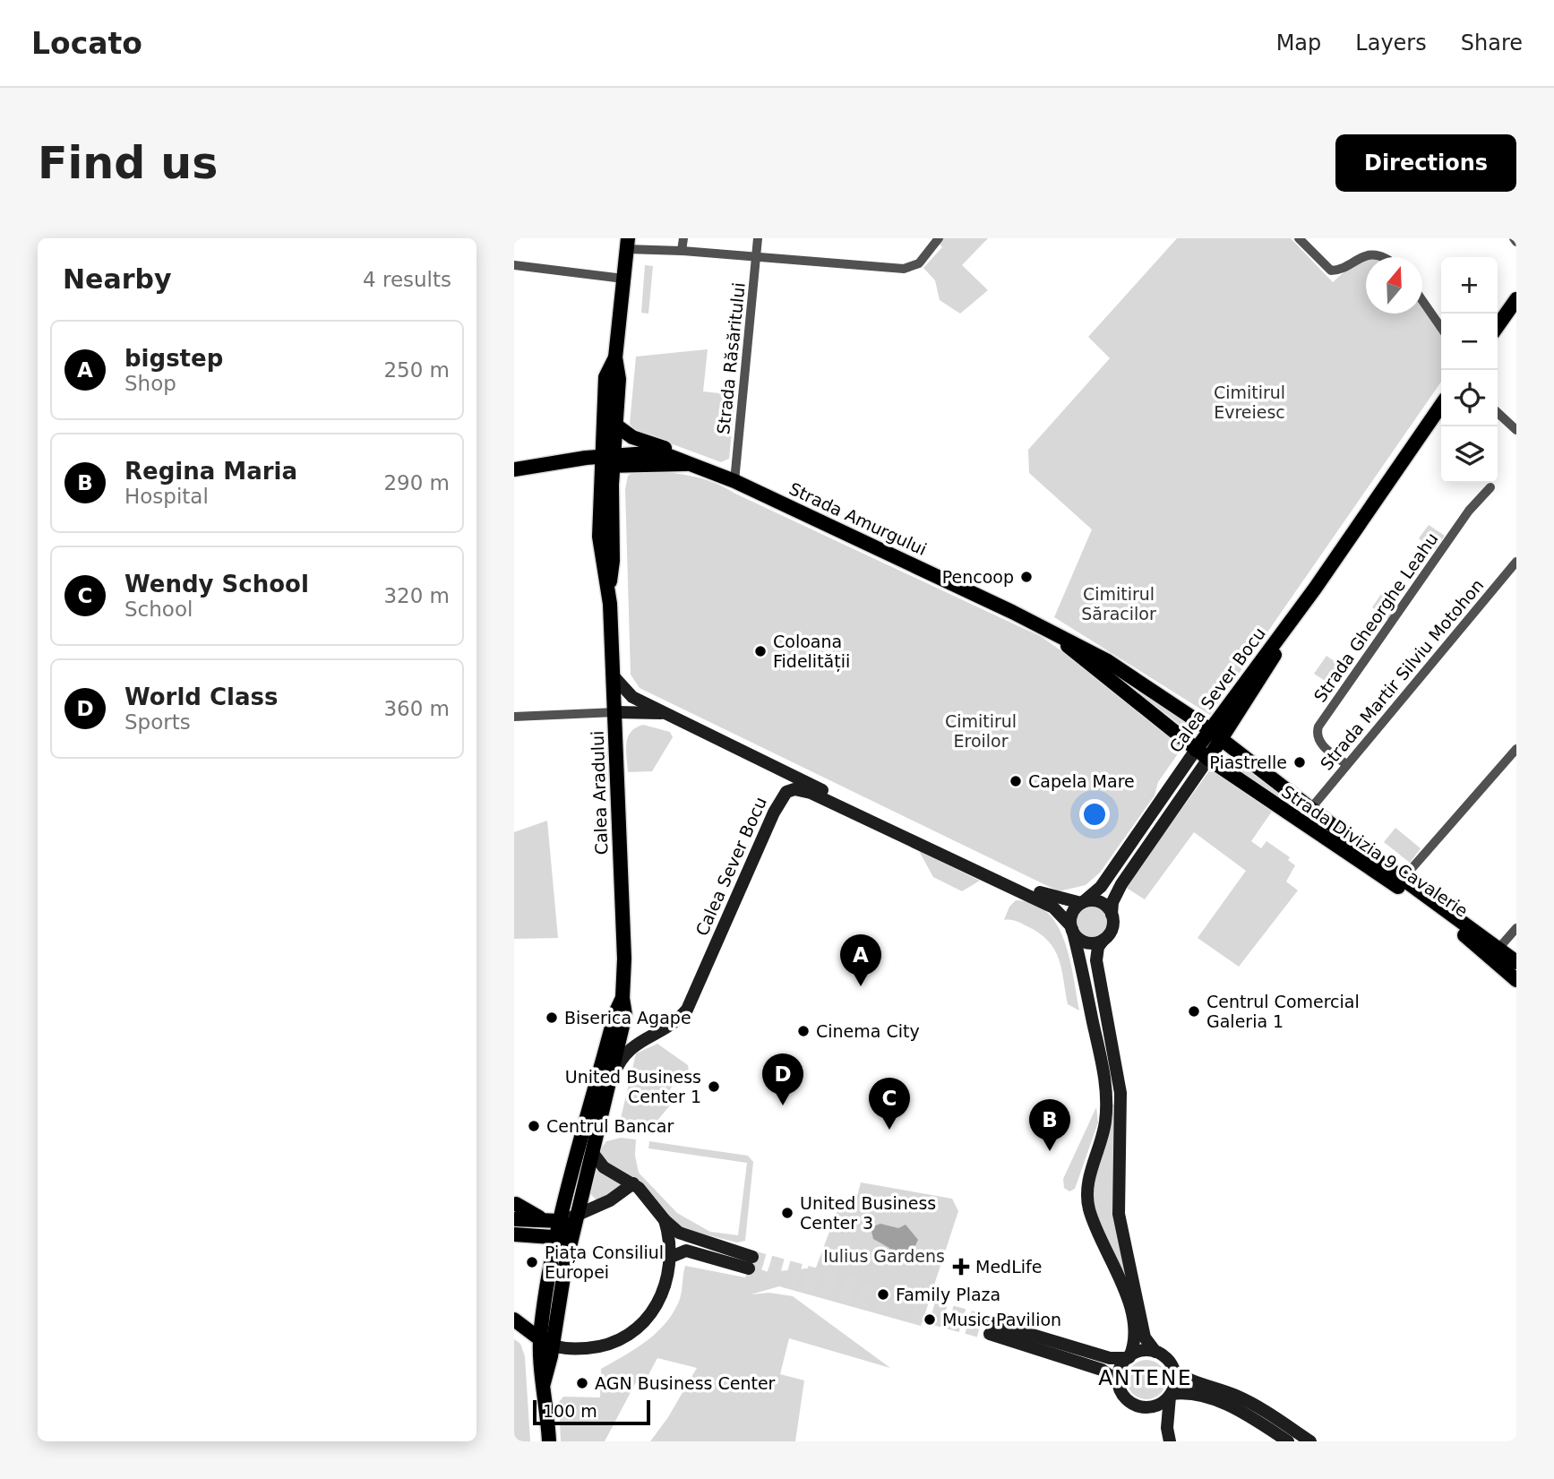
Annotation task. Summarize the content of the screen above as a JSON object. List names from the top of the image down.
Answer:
{
  "streets": {
    "main road": [
      "Strada Amurgului",
      "Calea Sever Bocu",
      "Calea Aradului",
      "Strada Divizia 9 Cavalerie"
    ],
    "street": ["Strada Răsăritului", "Strada Gheorghe Leahu", "Strada Martir Silviu Motohon"]
  },
  "crossings": [
    ["Strada Răsăritului", "Strada Amurgului"],
    ["Strada Amurgului", "Calea Sever Bocu"],
    ["Strada Amurgului", "Calea Aradului"],
    ["Strada Amurgului", "Strada Divizia 9 Cavalerie"],
    ["Strada Gheorghe Leahu", "Strada Martir Silviu Motohon"],
    ["Strada Martir Silviu Motohon", "Strada Divizia 9 Cavalerie"],
    ["Calea Sever Bocu", "Calea Aradului"],
    ["Calea Sever Bocu", "Strada Divizia 9 Cavalerie"]
  ],
  "districts": ["ANTENE"],
  "parks": [
    "Cimitirul Evreiesc",
    "Cimitirul Săracilor",
    "Cimitirul Eroilor",
    "Iulius Gardens"
  ],
  "places": {
    "other": [
      "Pencoop",
      "Coloana Fidelității",
      "Piastrelle",
      "Capela Mare",
      "Centrul Comercial Galeria 1",
      "Biserica Agape",
      "Cinema City",
      "United Business Center 1",
      "Centrul Bancar",
      "United Business Center 3",
      "Piața Consiliul Europei",
      "Family Plaza",
      "Music Pavilion",
      "AGN Business Center"
    ],
    "health": ["MedLife"]
  },
  "scale_bar": "100 m",
  "north": "top",
  "page": {
    "header": "Locato",
    "nav": ["Map", "Layers", "Share"],
    "buttons": "Directions",
    "title": "Find us",
    "heading": ["Nearby", "4 results"],
    "map_buttons": ["+", "−"],
    "list": [
      {
        "mark": "A",
        "name": "bigstep",
        "note": "Shop",
        "value": "250 m"
      },
      {
        "mark": "B",
        "name": "Regina Maria",
        "note": "Hospital",
        "value": "290 m"
      },
      {
        "mark": "C",
        "name": "Wendy School",
        "note": "School",
        "value": "320 m"
      },
      {
        "mark": "D",
        "name": "World Class",
        "note": "Sports",
        "value": "360 m"
      }
    ],
    "pins": [
      "A",
      "D",
      "C",
      "B"
    ],
    "scale": "100 m"
  }
}
